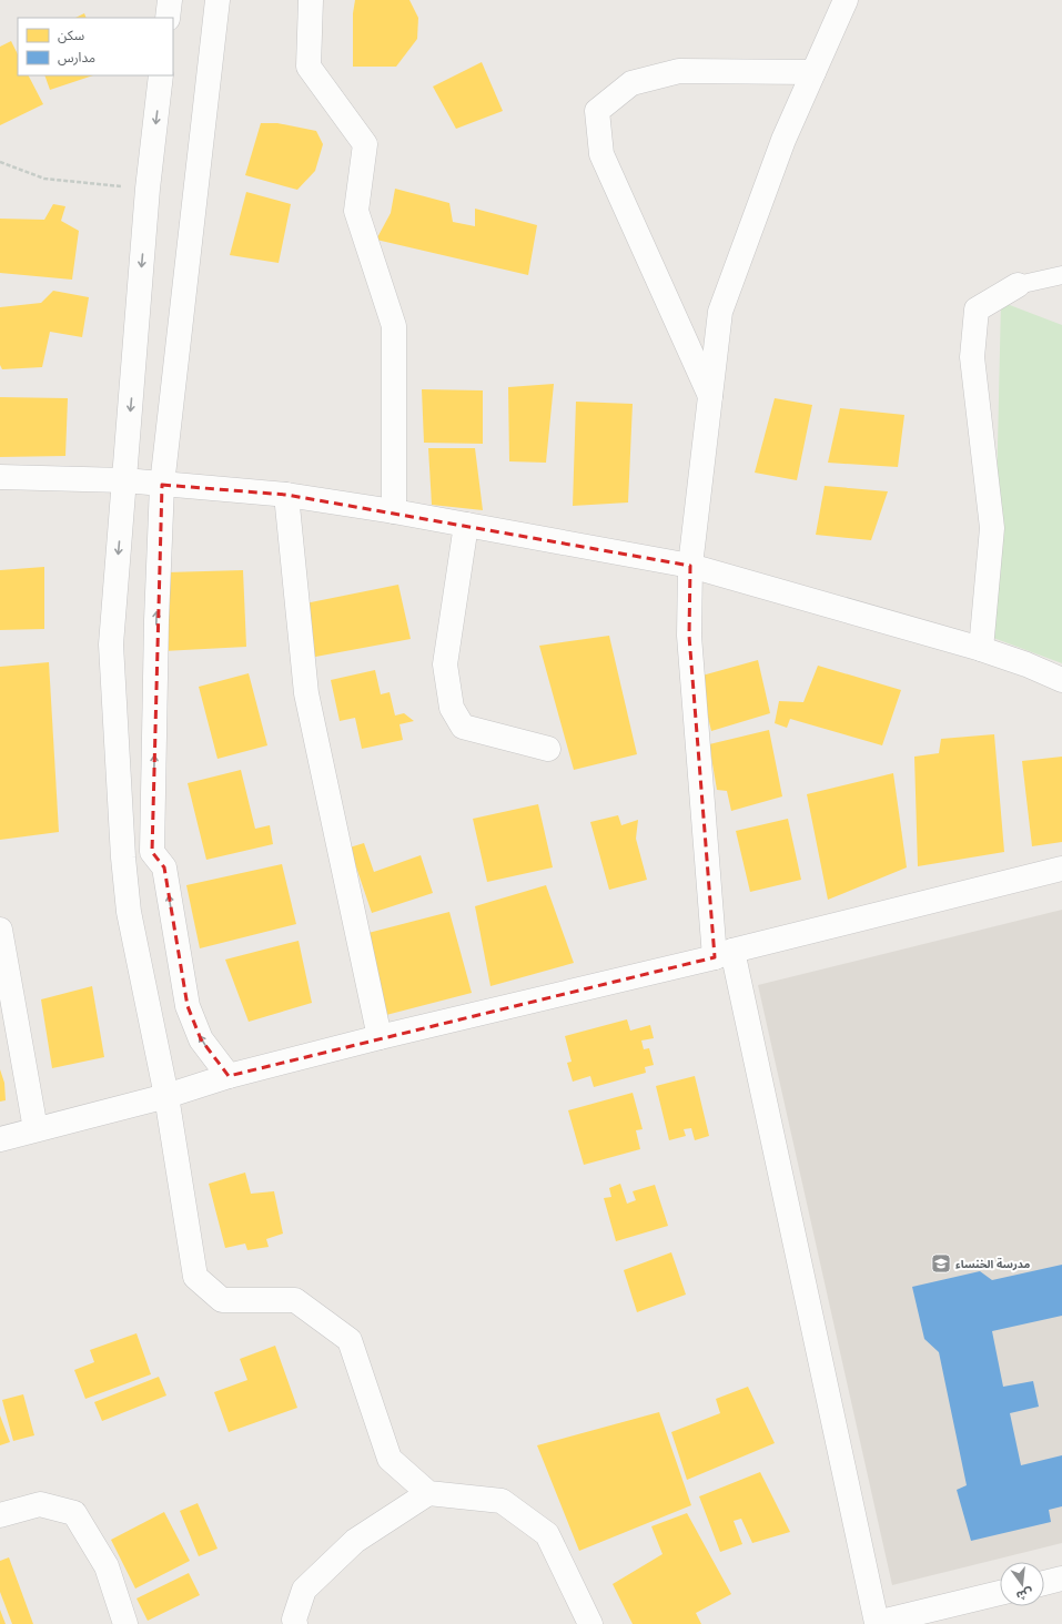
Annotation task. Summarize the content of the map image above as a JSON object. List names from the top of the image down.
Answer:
{
  "places": {
    "school or university": ["مدرسة الخنساء"]
  },
  "legend": ["سكن", "مدارس"],
  "north": "bottom"
}
